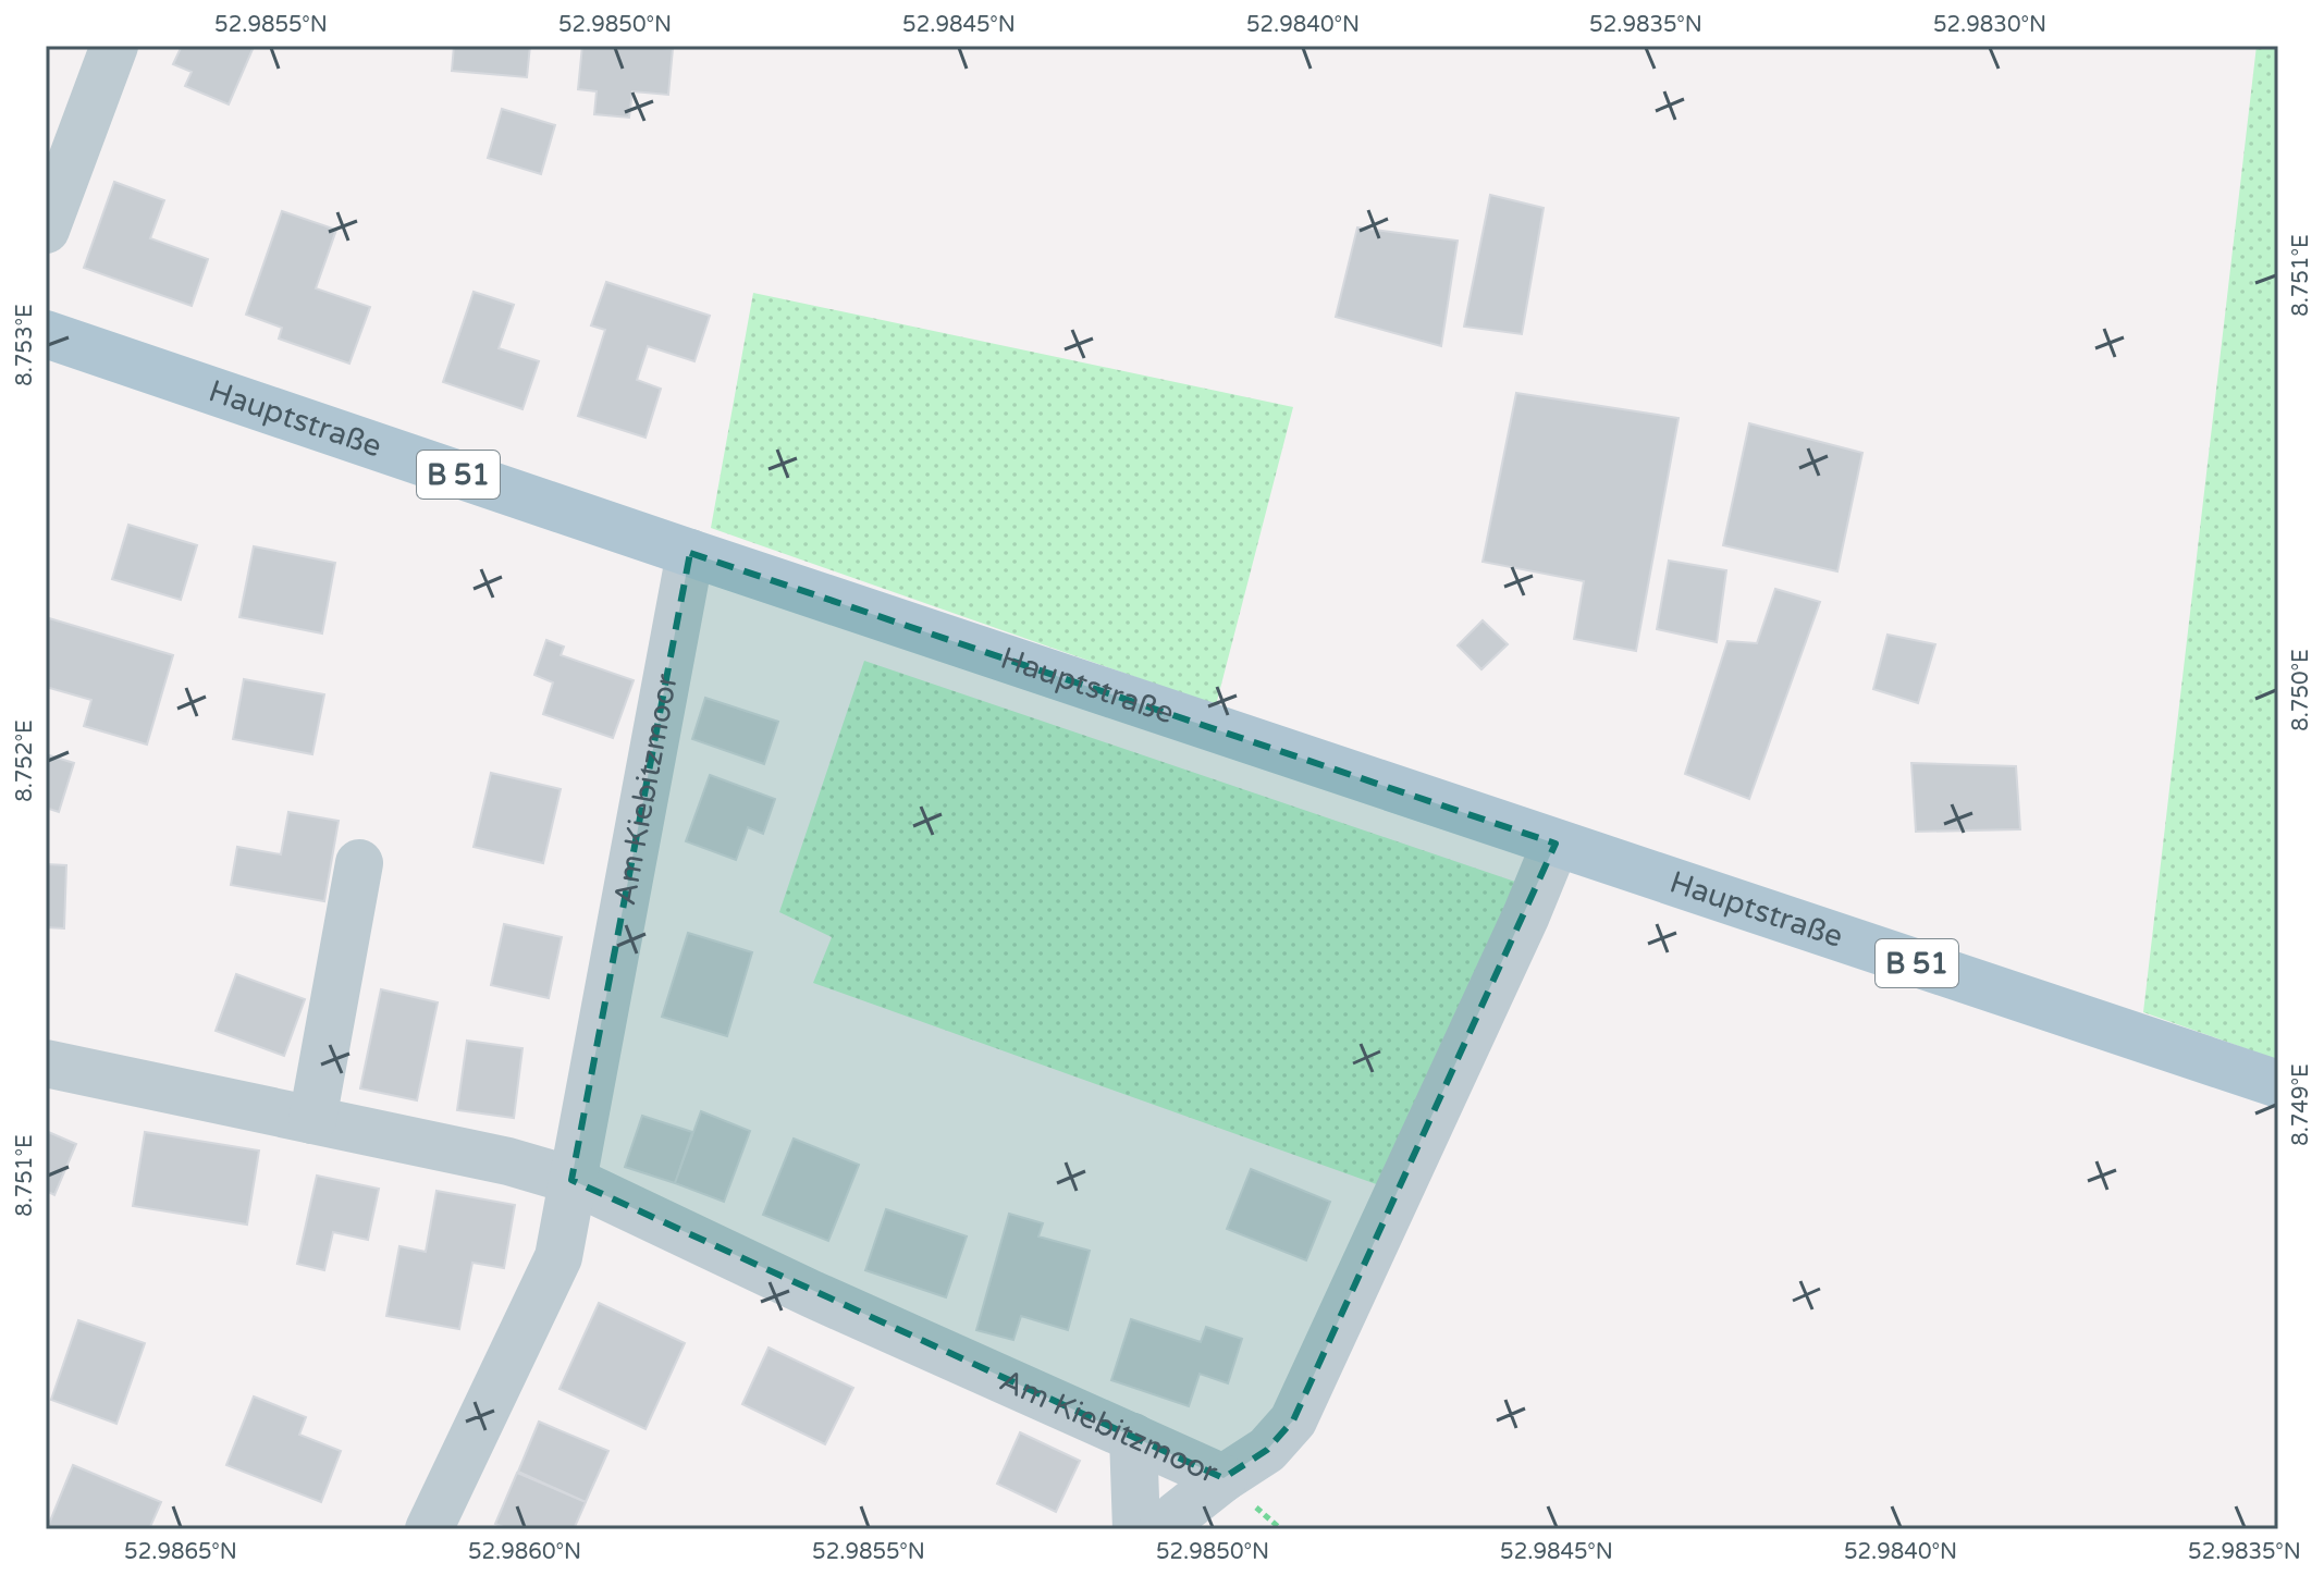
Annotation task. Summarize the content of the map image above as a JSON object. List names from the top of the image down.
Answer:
{
  "streets": {
    "main road": ["Hauptstraße", "B 51"],
    "street": ["Am Kiebitzmoor"]
  },
  "crossings": [
    ["Hauptstraße", "Am Kiebitzmoor"]
  ],
  "coordinates": [
    "52.9855°N",
    "52.9850°N",
    "52.9845°N",
    "52.9840°N",
    "52.9835°N",
    "52.9830°N",
    "8.751°E",
    "8.753°E",
    "8.750°E",
    "8.752°E",
    "8.749°E",
    "52.9865°N",
    "52.9860°N"
  ]
}
